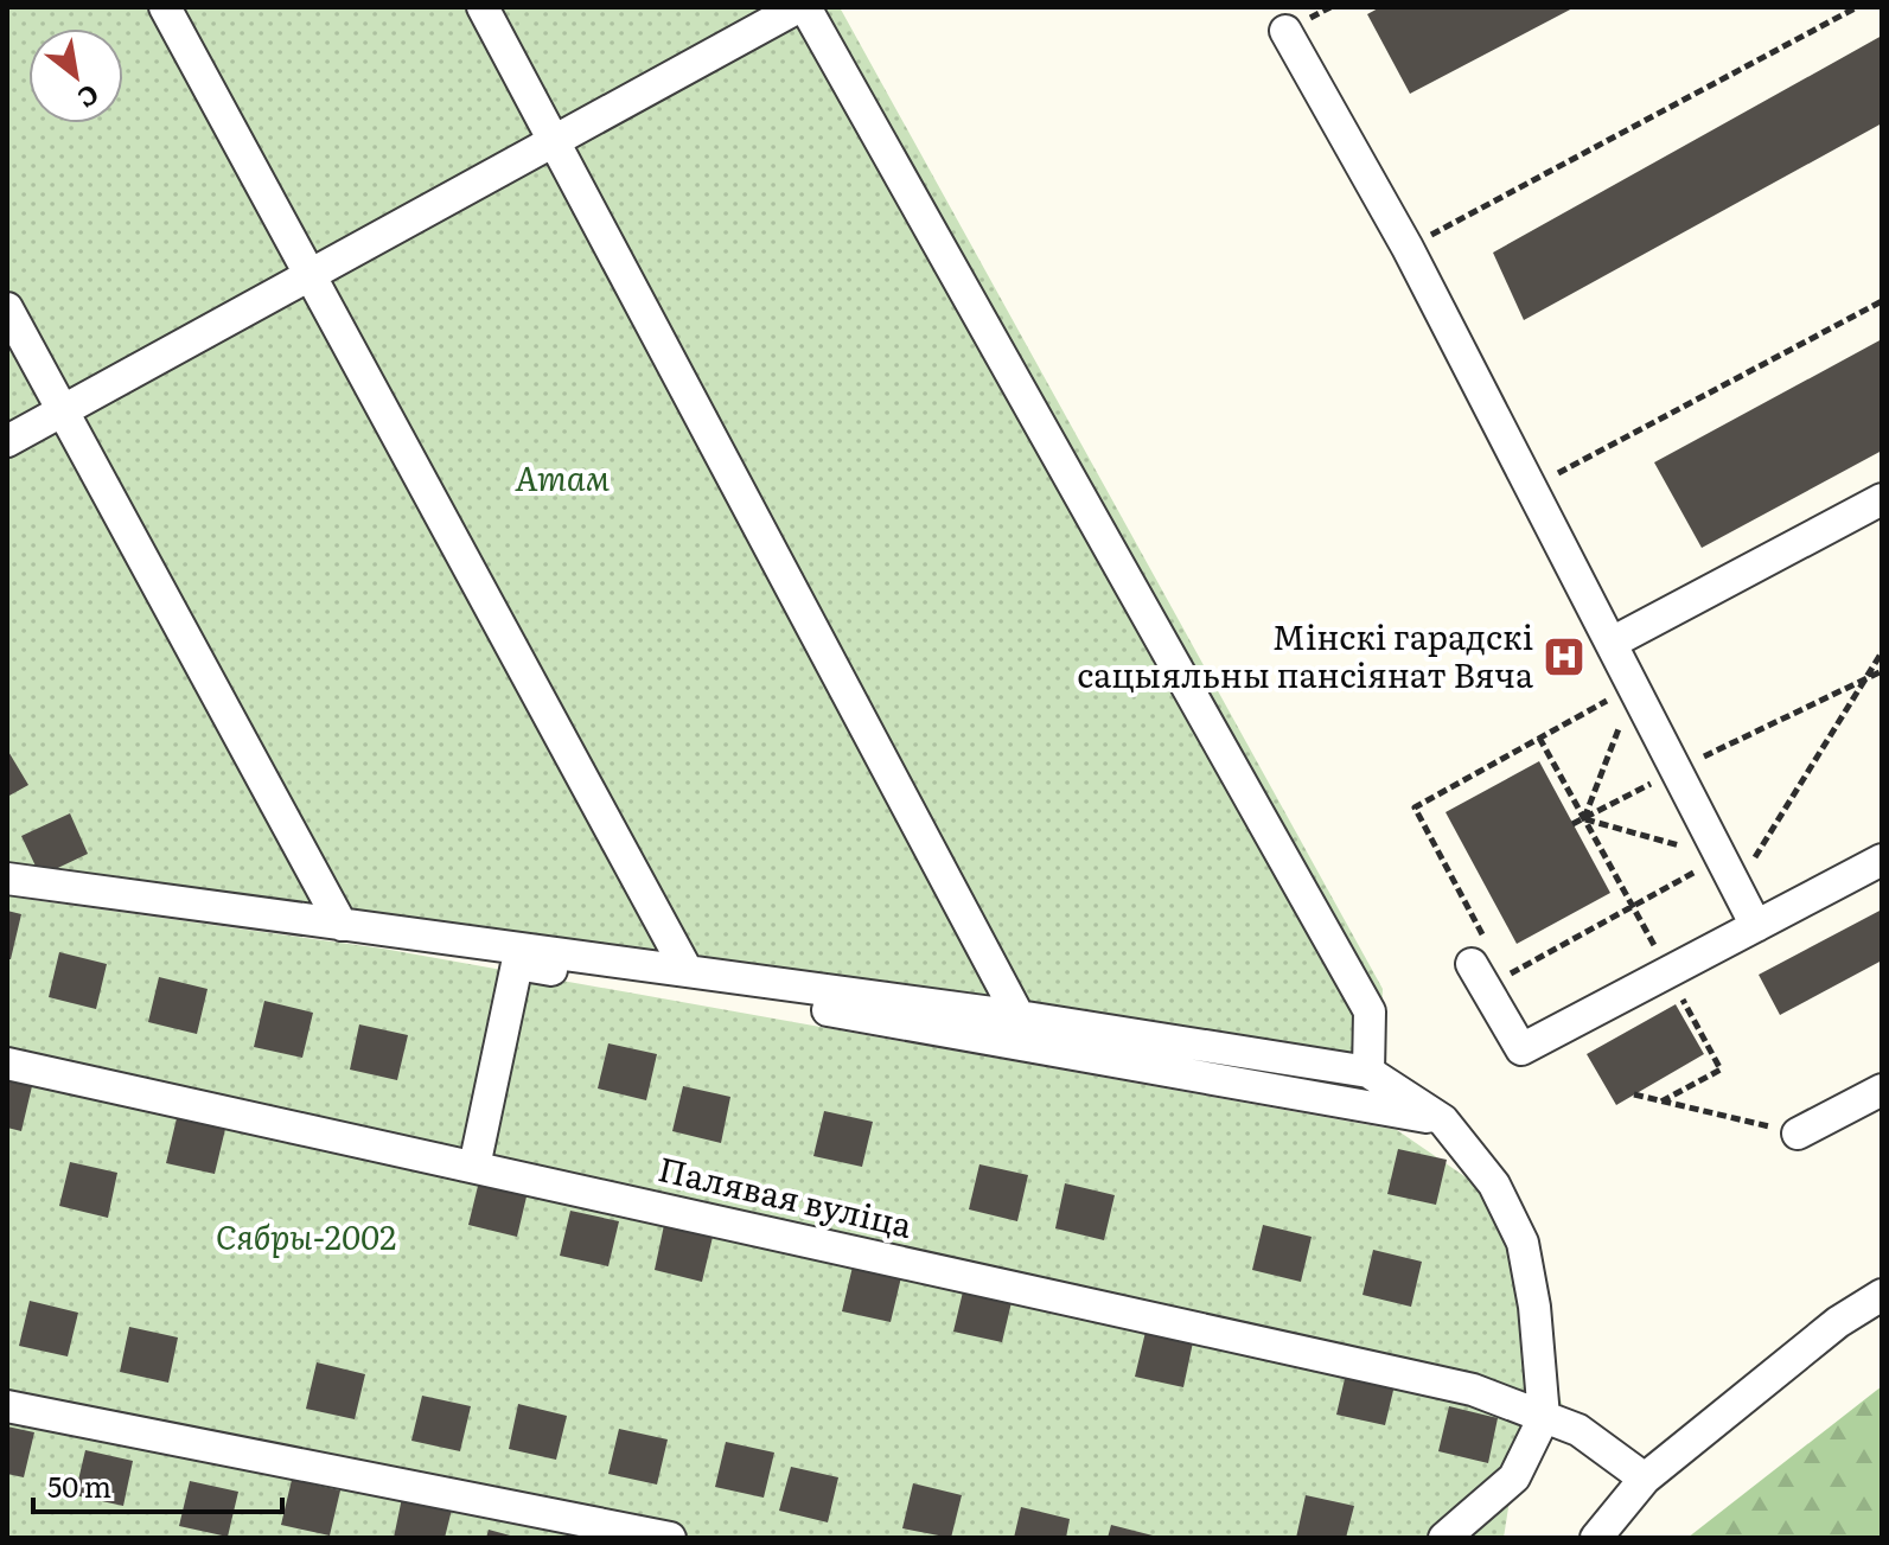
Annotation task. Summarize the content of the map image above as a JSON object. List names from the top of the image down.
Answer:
{
  "streets": {
    "street": ["Палявая вуліца"]
  },
  "parks": ["Атам", "Сябры-2002"],
  "places": {
    "hospital": ["Мінскі гарадскі сацыяльны пансіянат Вяча"]
  },
  "scale_bar": "50 m",
  "north": "bottom right"
}
